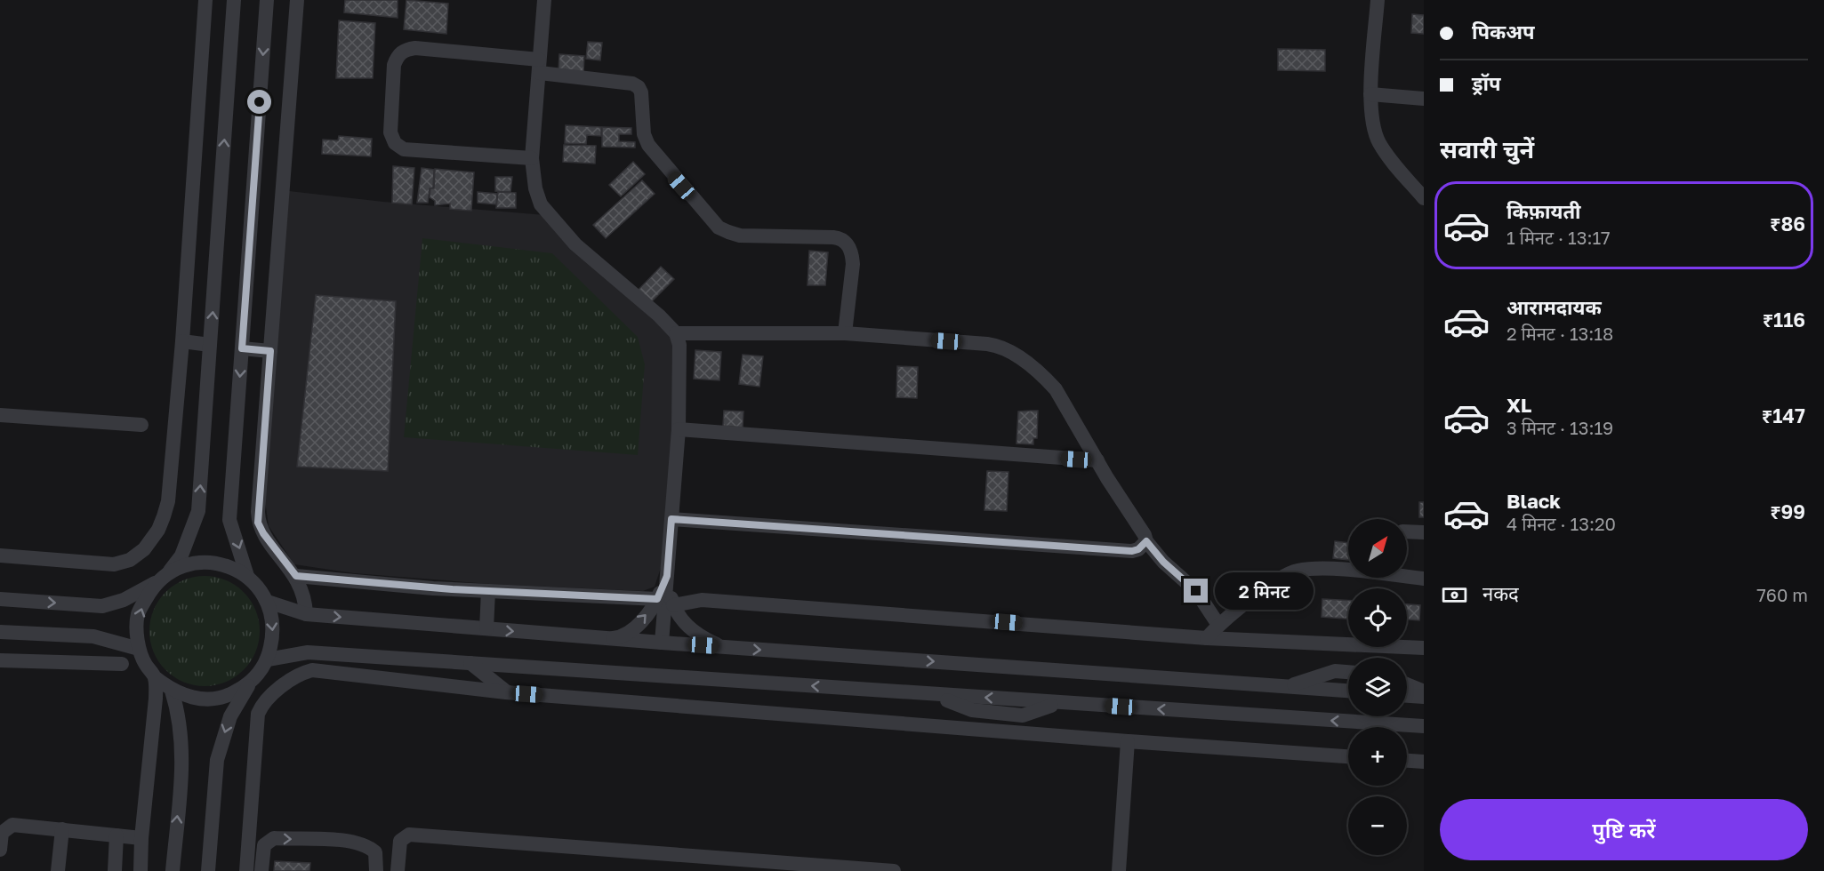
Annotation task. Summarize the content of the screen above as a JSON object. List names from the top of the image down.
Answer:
{
  "north": "top right",
  "page": {
    "banner": ["पिकअप", "ड्रॉप"],
    "heading": "सवारी चुनें",
    "list": [
      {
        "name": "किफ़ायती",
        "note": "1 मिनट · 13:17",
        "value": "₹86"
      },
      {
        "name": "आरामदायक",
        "note": "2 मिनट · 13:18",
        "value": "₹116"
      },
      {
        "name": "XL",
        "note": "3 मिनट · 13:19",
        "value": "₹147"
      },
      {
        "name": "Black",
        "note": "4 मिनट · 13:20",
        "value": "₹99"
      }
    ],
    "map_buttons": ["+", "−"],
    "pay": ["नकद", "760 m"],
    "bubble": "2 मिनट",
    "buttons": "पुष्टि करें"
  }
}
